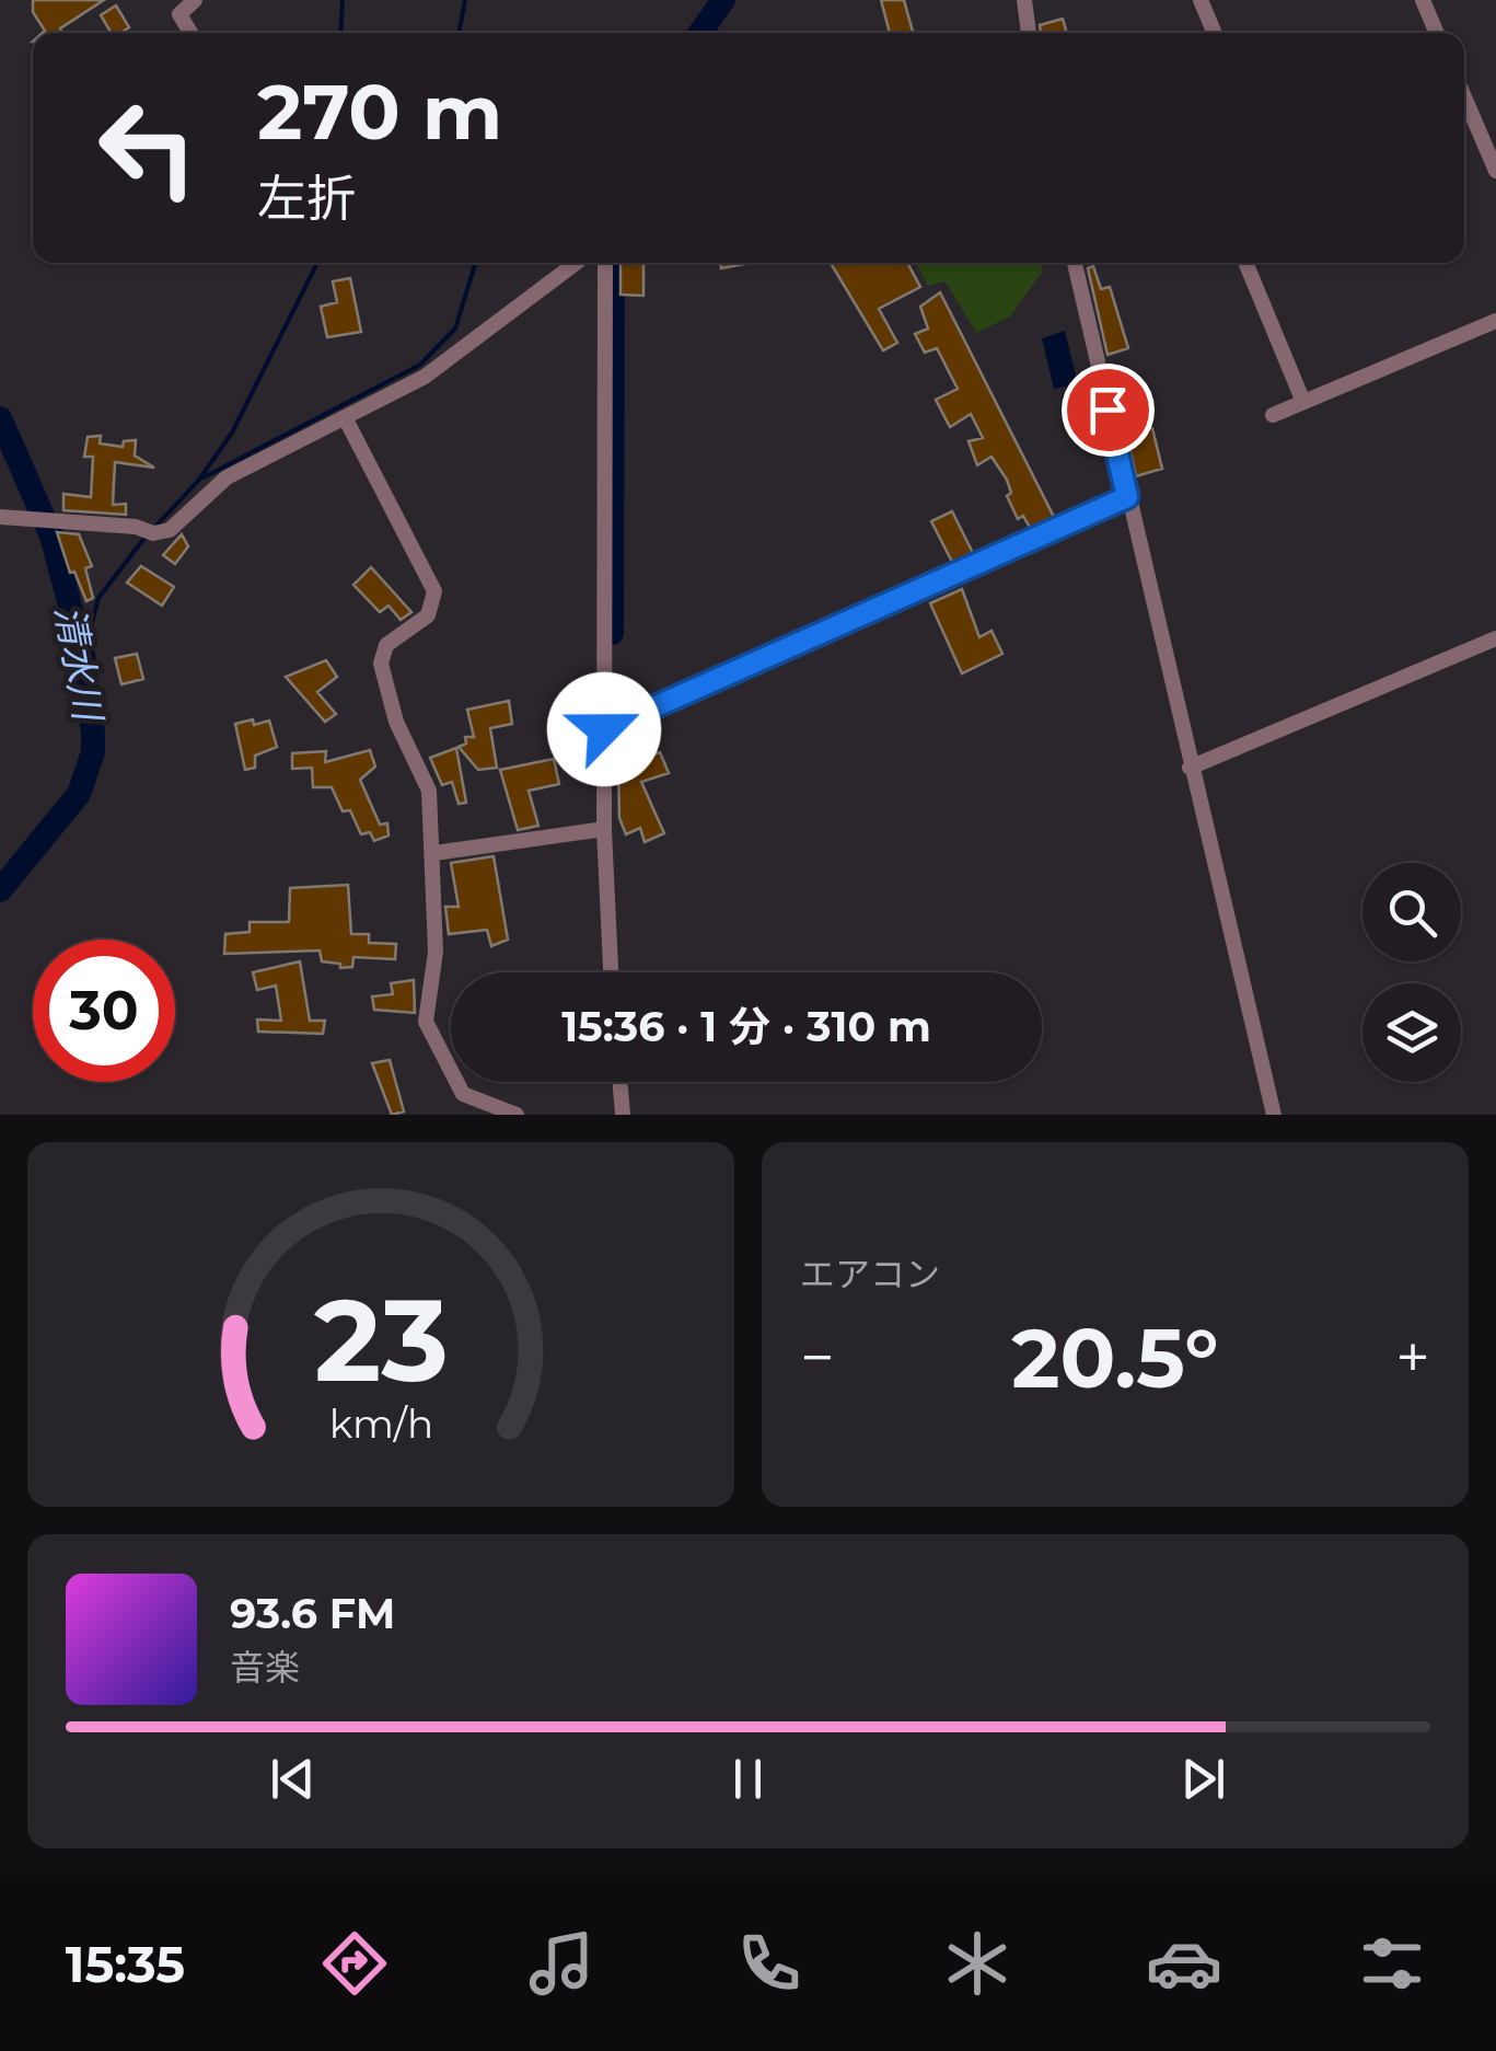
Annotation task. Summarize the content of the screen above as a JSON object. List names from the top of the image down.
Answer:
{
  "water": ["清水川"],
  "page": {
    "turn": ["270 m", "左折"],
    "limit": "30",
    "trip": "15:36 · 1 分 · 310 m",
    "tile": "エアコン",
    "heat": ["−", "20.5°", "+"],
    "song": ["93.6 FM", "音楽"],
    "tabs": "15:35",
    "gauge": ["23", "km/h"]
  }
}
